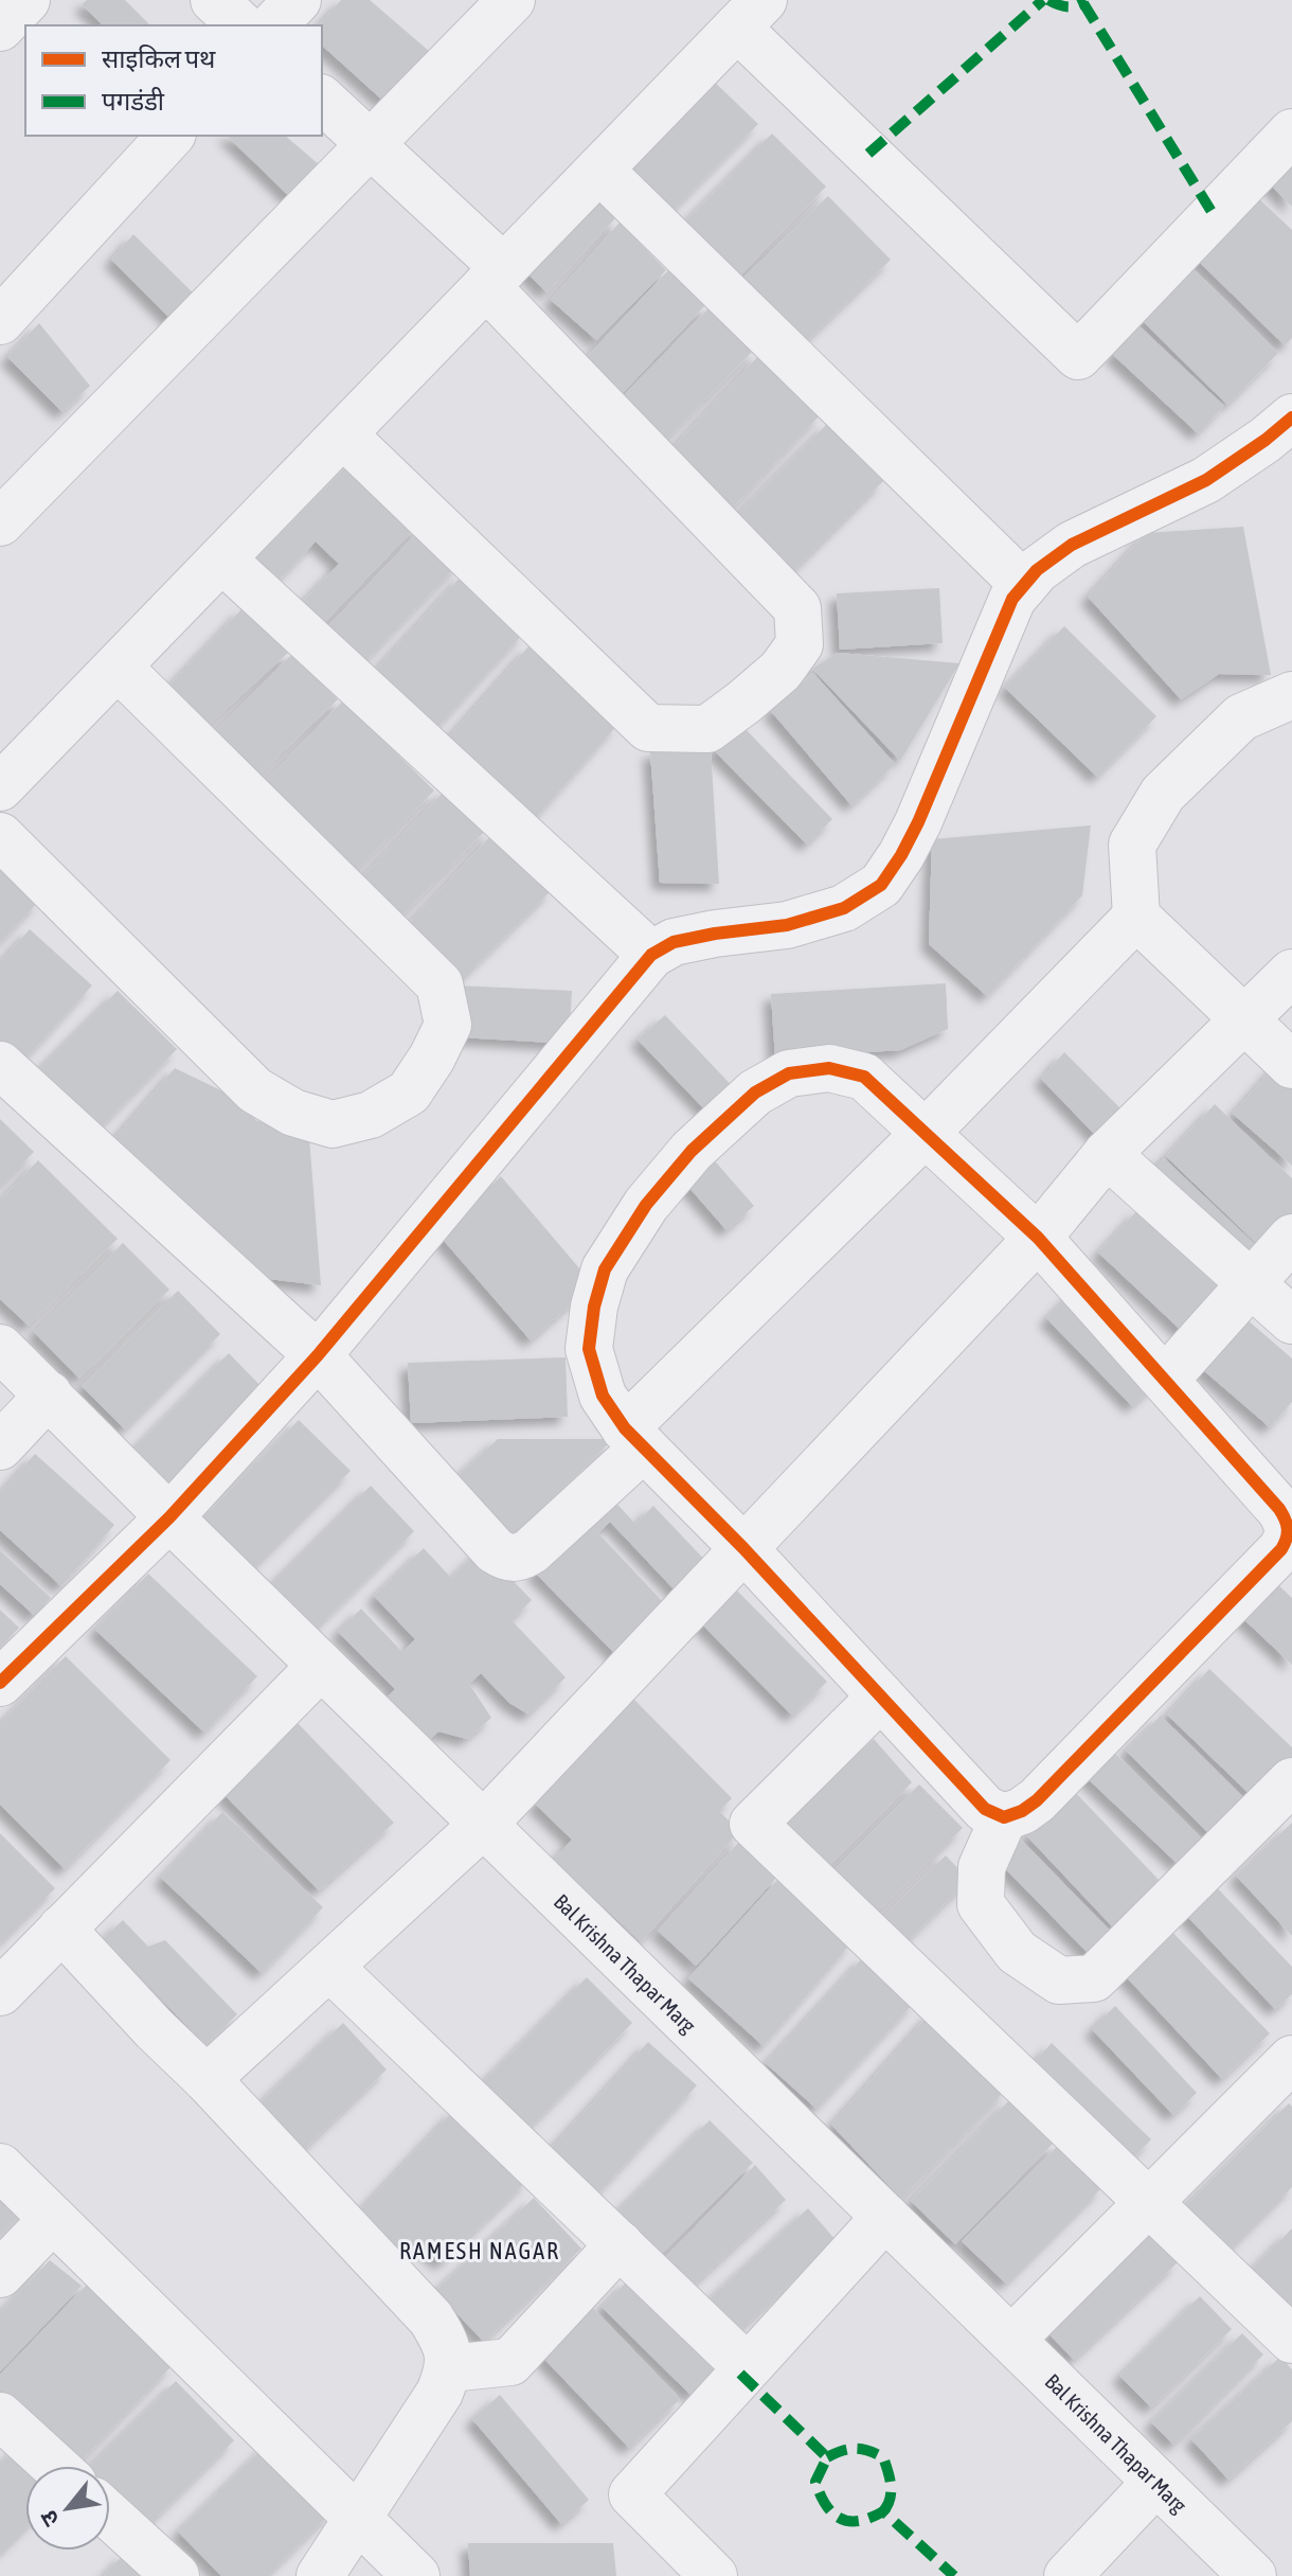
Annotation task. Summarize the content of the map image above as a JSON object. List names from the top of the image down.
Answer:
{
  "streets": {
    "street": ["Bal Krishna Thapar Marg"]
  },
  "districts": ["RAMESH NAGAR"],
  "legend": ["साइकिल पथ", "पगडंडी"],
  "north": "bottom left"
}
